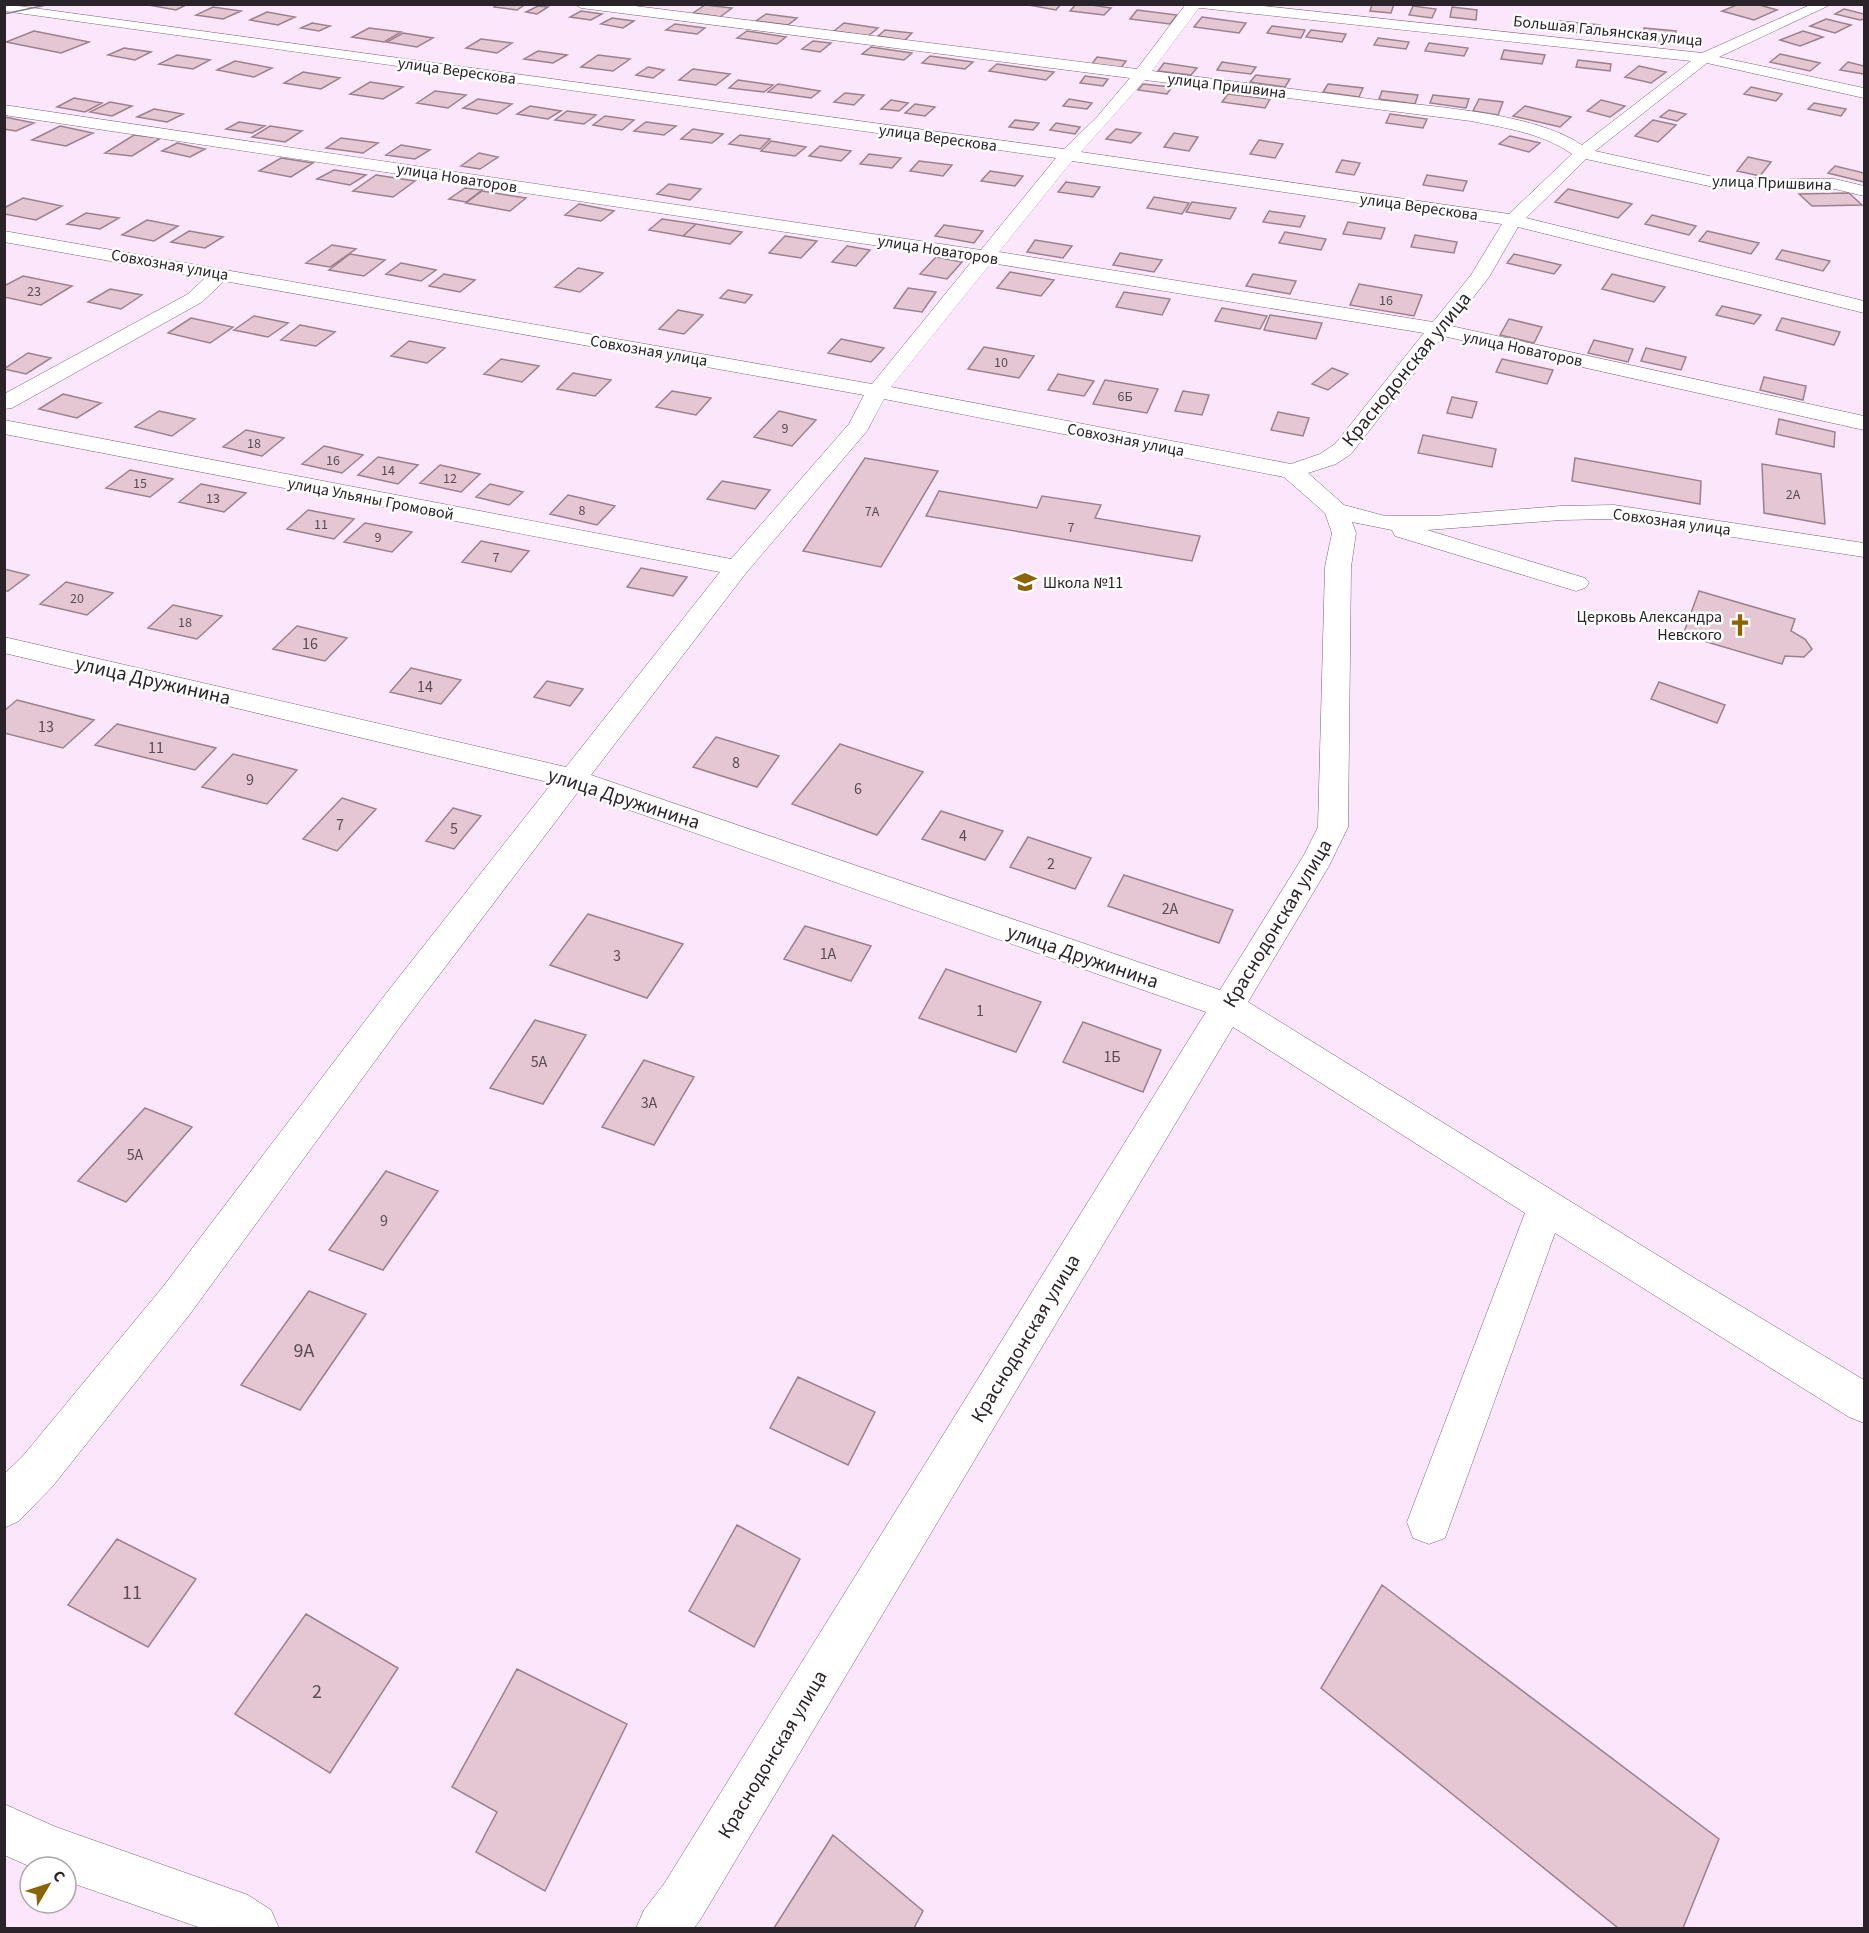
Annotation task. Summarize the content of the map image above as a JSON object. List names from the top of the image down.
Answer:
{
  "streets": {
    "street": [
      "Большая Гальянская улица",
      "улица Верескова",
      "улица Пришвина",
      "улица Новаторов",
      "Совхозная улица",
      "Краснодонская улица",
      "улица Ульяны Громовой",
      "улица Дружинина"
    ]
  },
  "crossings": [
    ["Большая Гальянская улица", "Краснодонская улица"],
    ["улица Верескова", "Краснодонская улица"],
    ["улица Пришвина", "Краснодонская улица"],
    ["улица Новаторов", "Краснодонская улица"],
    ["Совхозная улица", "Краснодонская улица"],
    ["Краснодонская улица", "улица Дружинина"]
  ],
  "places": {
    "school or university": ["Школа №11"],
    "church": ["Церковь Александра Невского"]
  },
  "house_numbers": [
    "23",
    "16",
    "10",
    "6Б",
    "9",
    "18",
    "16",
    "14",
    "12",
    "15",
    "2А",
    "13",
    "8",
    "7А",
    "11",
    "7",
    "9",
    "7",
    "20",
    "18",
    "16",
    "14",
    "13",
    "11",
    "8",
    "9",
    "6",
    "7",
    "5",
    "4",
    "2",
    "2А",
    "1А",
    "3",
    "1",
    "1Б",
    "5А",
    "3А",
    "5А",
    "9",
    "9А",
    "11",
    "2"
  ],
  "north": "top right"
}
